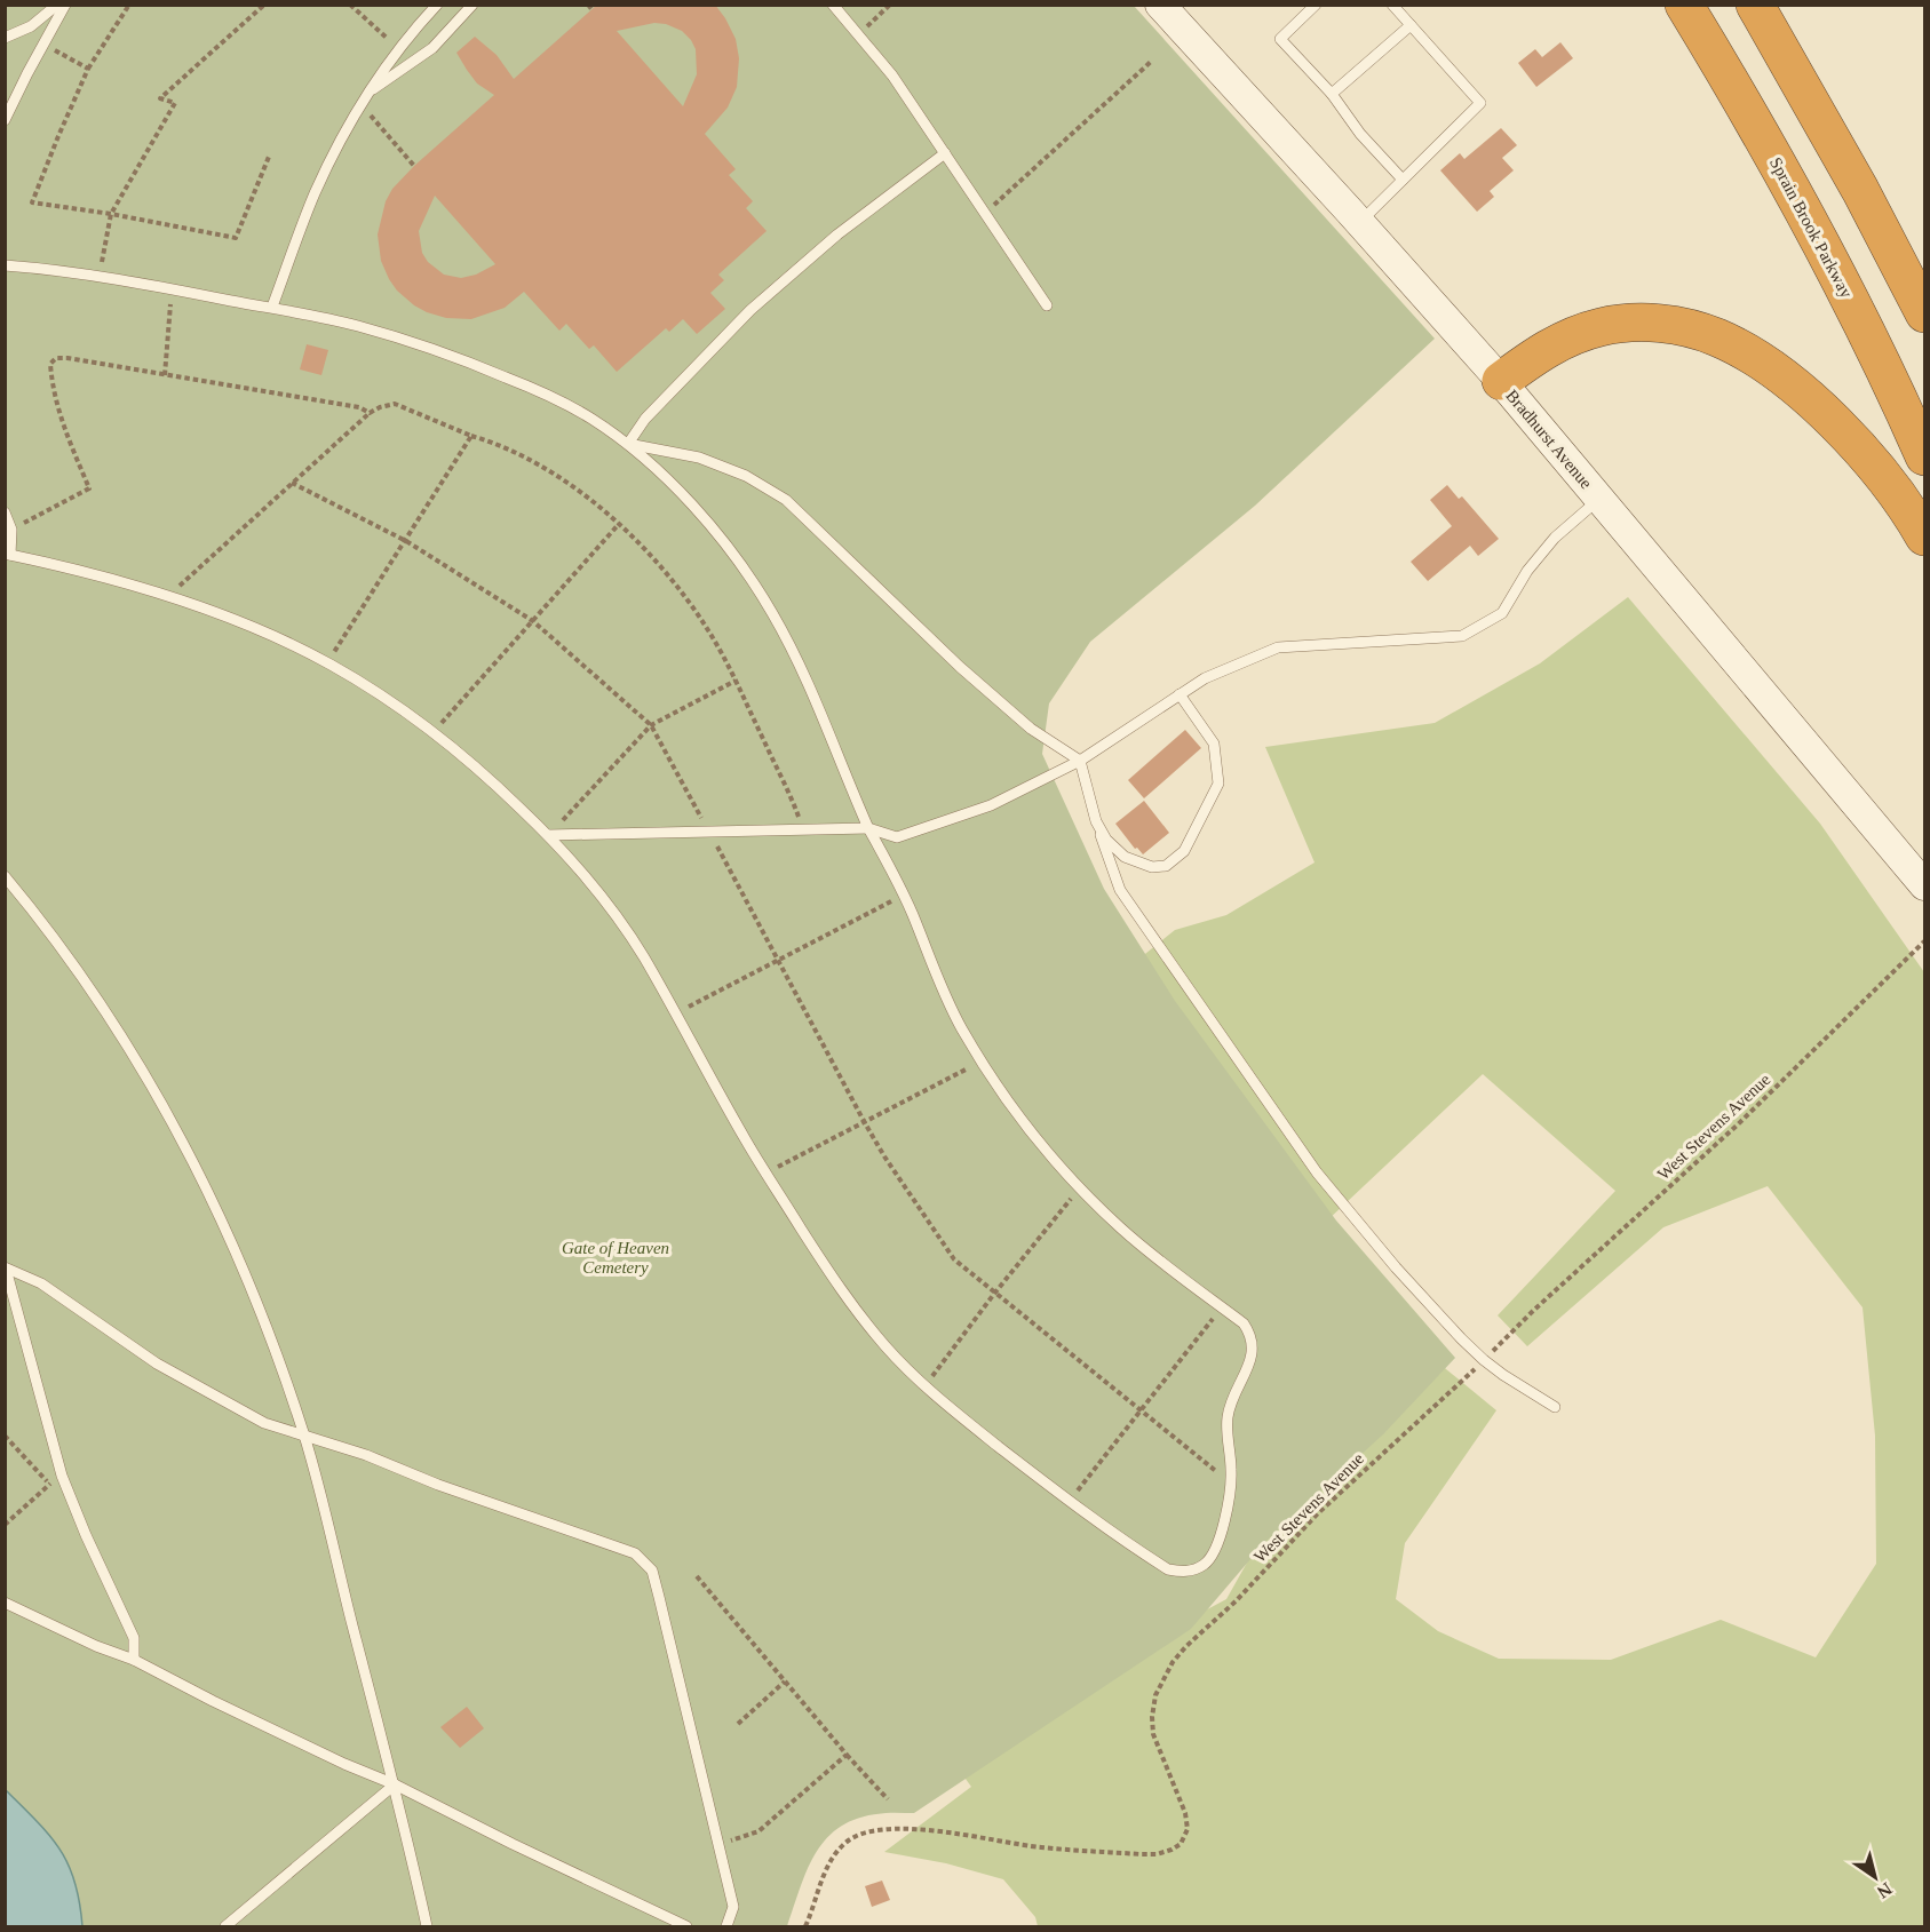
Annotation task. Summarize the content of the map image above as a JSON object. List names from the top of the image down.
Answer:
{
  "streets": {
    "highway": ["Sprain Brook Parkway"],
    "main road": ["Bradhurst Avenue"],
    "path": ["West Stevens Avenue"]
  },
  "parks": ["Gate of Heaven Cemetery"],
  "north": "bottom right"
}
